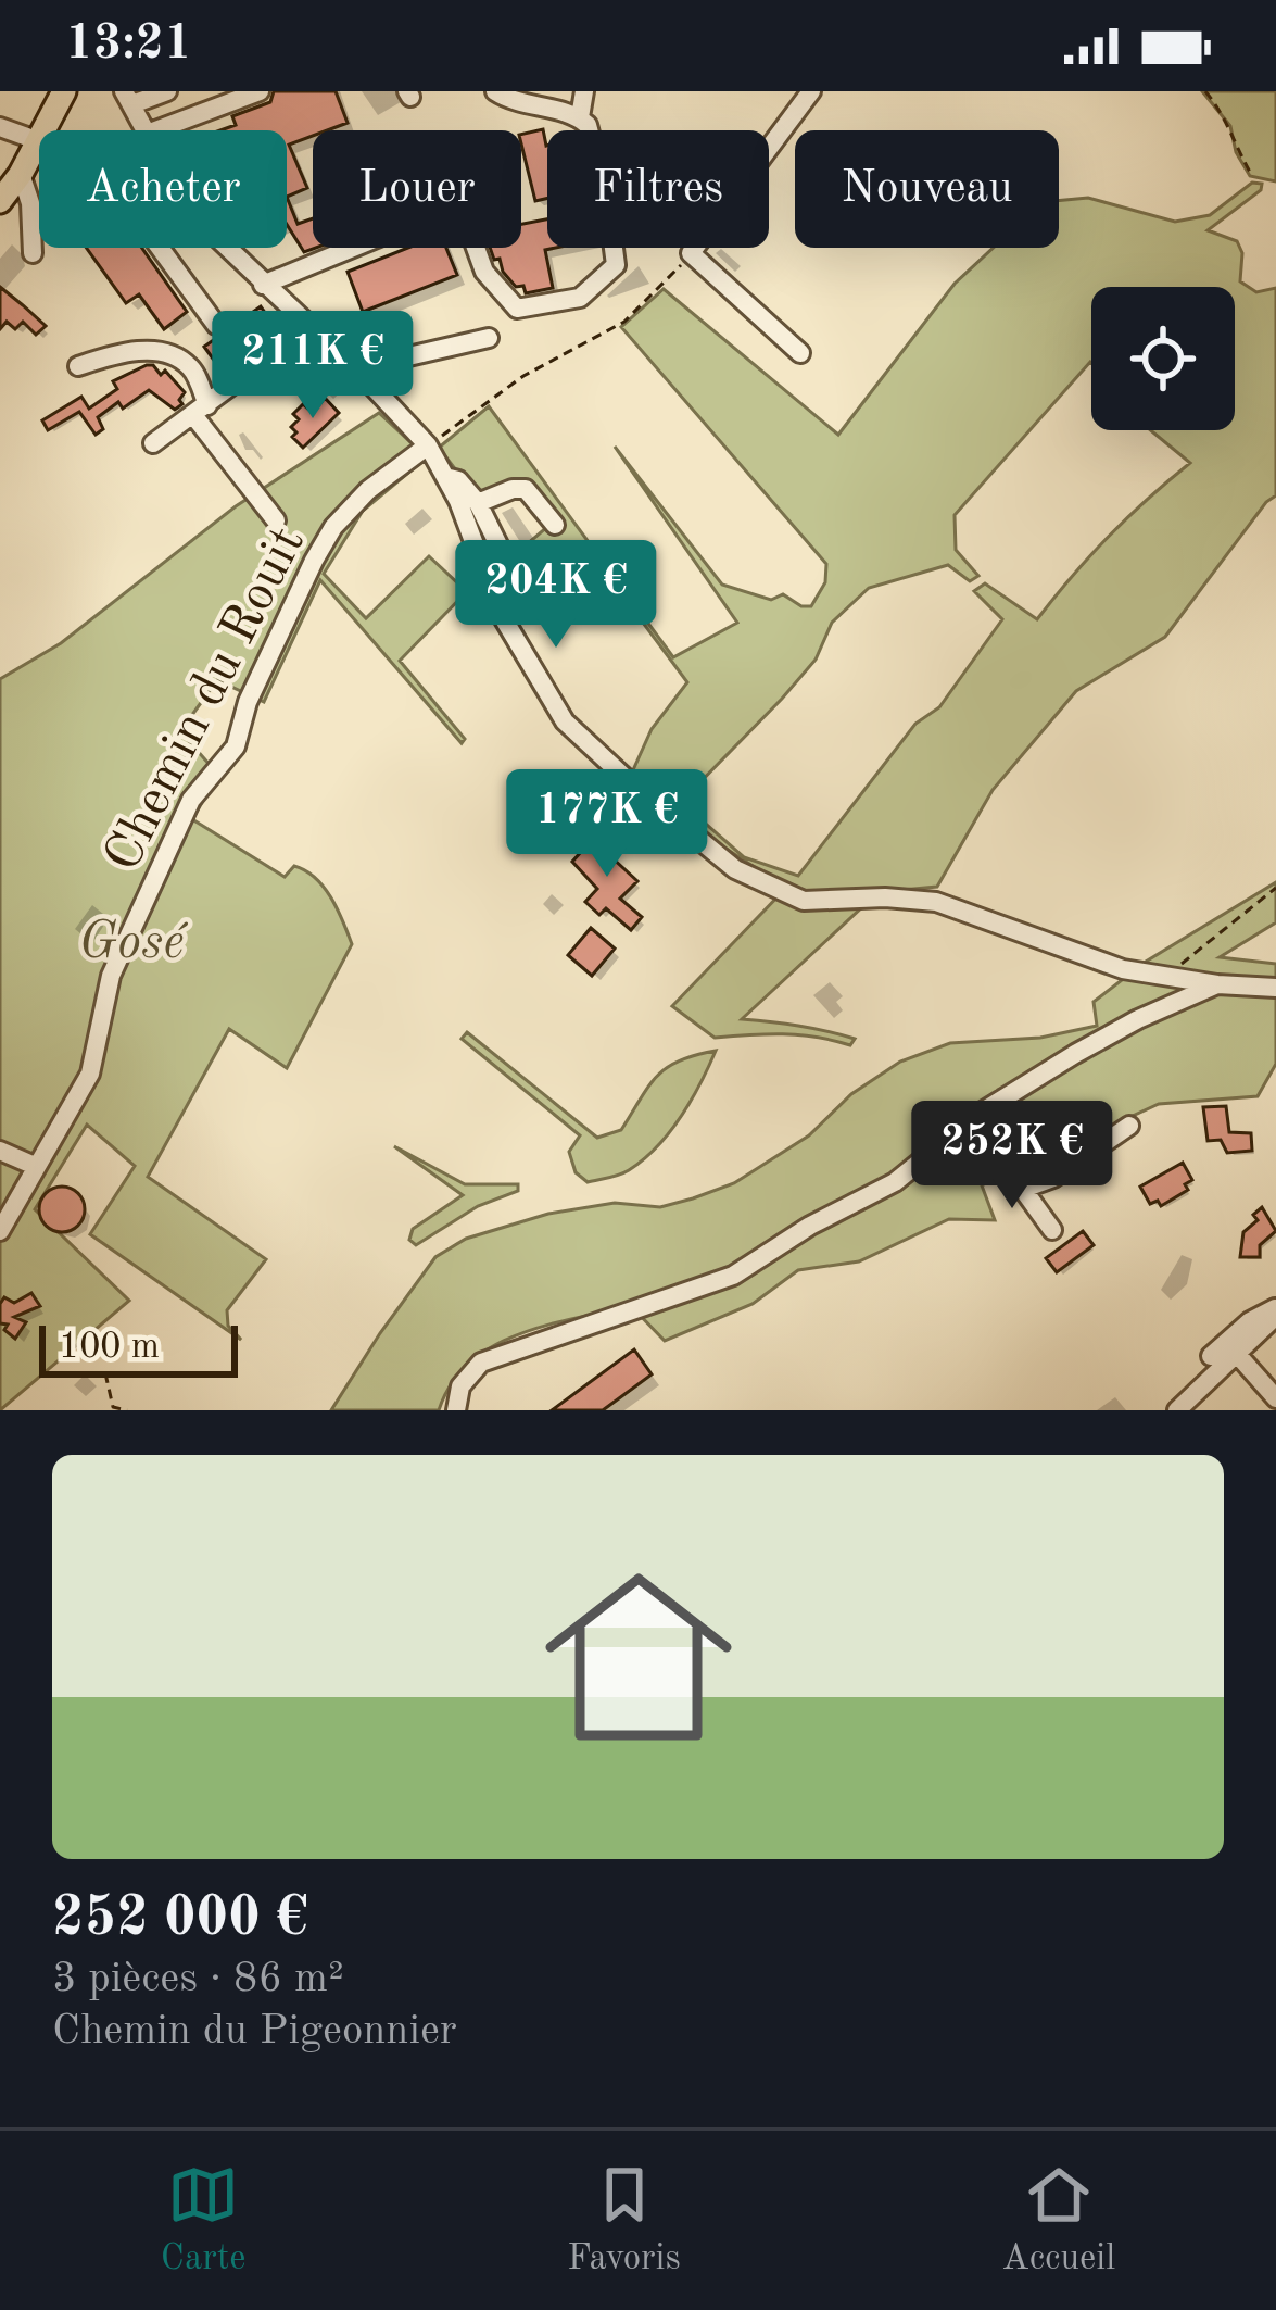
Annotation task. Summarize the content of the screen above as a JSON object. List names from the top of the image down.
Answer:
{
  "streets": {
    "street": ["Chemin du Rouit"]
  },
  "parks": ["Gosé"],
  "scale_bar": "100 m",
  "page": {
    "status": "13:21",
    "chip": [
      "Acheter",
      "Louer",
      "Filtres",
      "Nouveau"
    ],
    "price": [
      "211K €",
      "204K €",
      "177K €",
      "252K €"
    ],
    "scale": "100 m",
    "list": [
      {
        "name": "252 000 €",
        "note": "3 pièces · 86 m² · Chemin du Pigeonnier"
      }
    ],
    "tabs": ["Carte", "Favoris", "Accueil"]
  }
}
